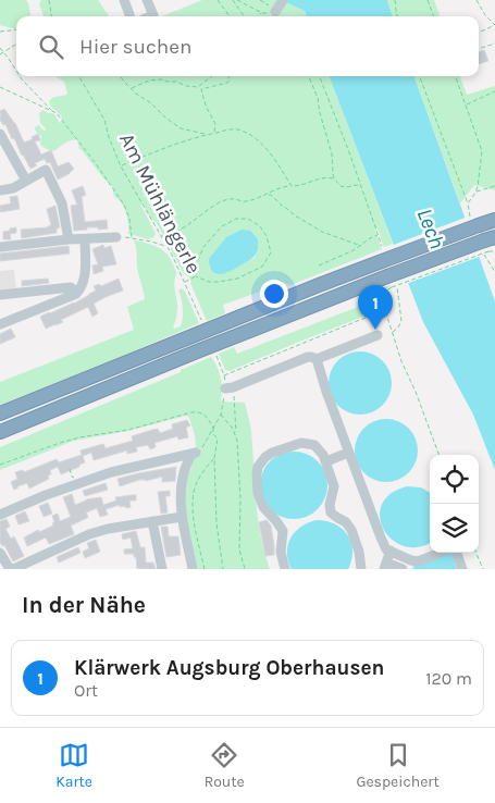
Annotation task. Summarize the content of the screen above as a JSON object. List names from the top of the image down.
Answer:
{
  "streets": {
    "path": ["Am Mühlängerle"]
  },
  "water": ["Lech"],
  "page": {
    "search": "Hier suchen",
    "pins": "1",
    "heading": "In der Nähe",
    "list": [
      {
        "mark": "1",
        "name": "Klärwerk Augsburg Oberhausen",
        "note": "Ort",
        "value": "120 m"
      }
    ],
    "nav": ["Karte", "Route", "Gespeichert"]
  }
}
